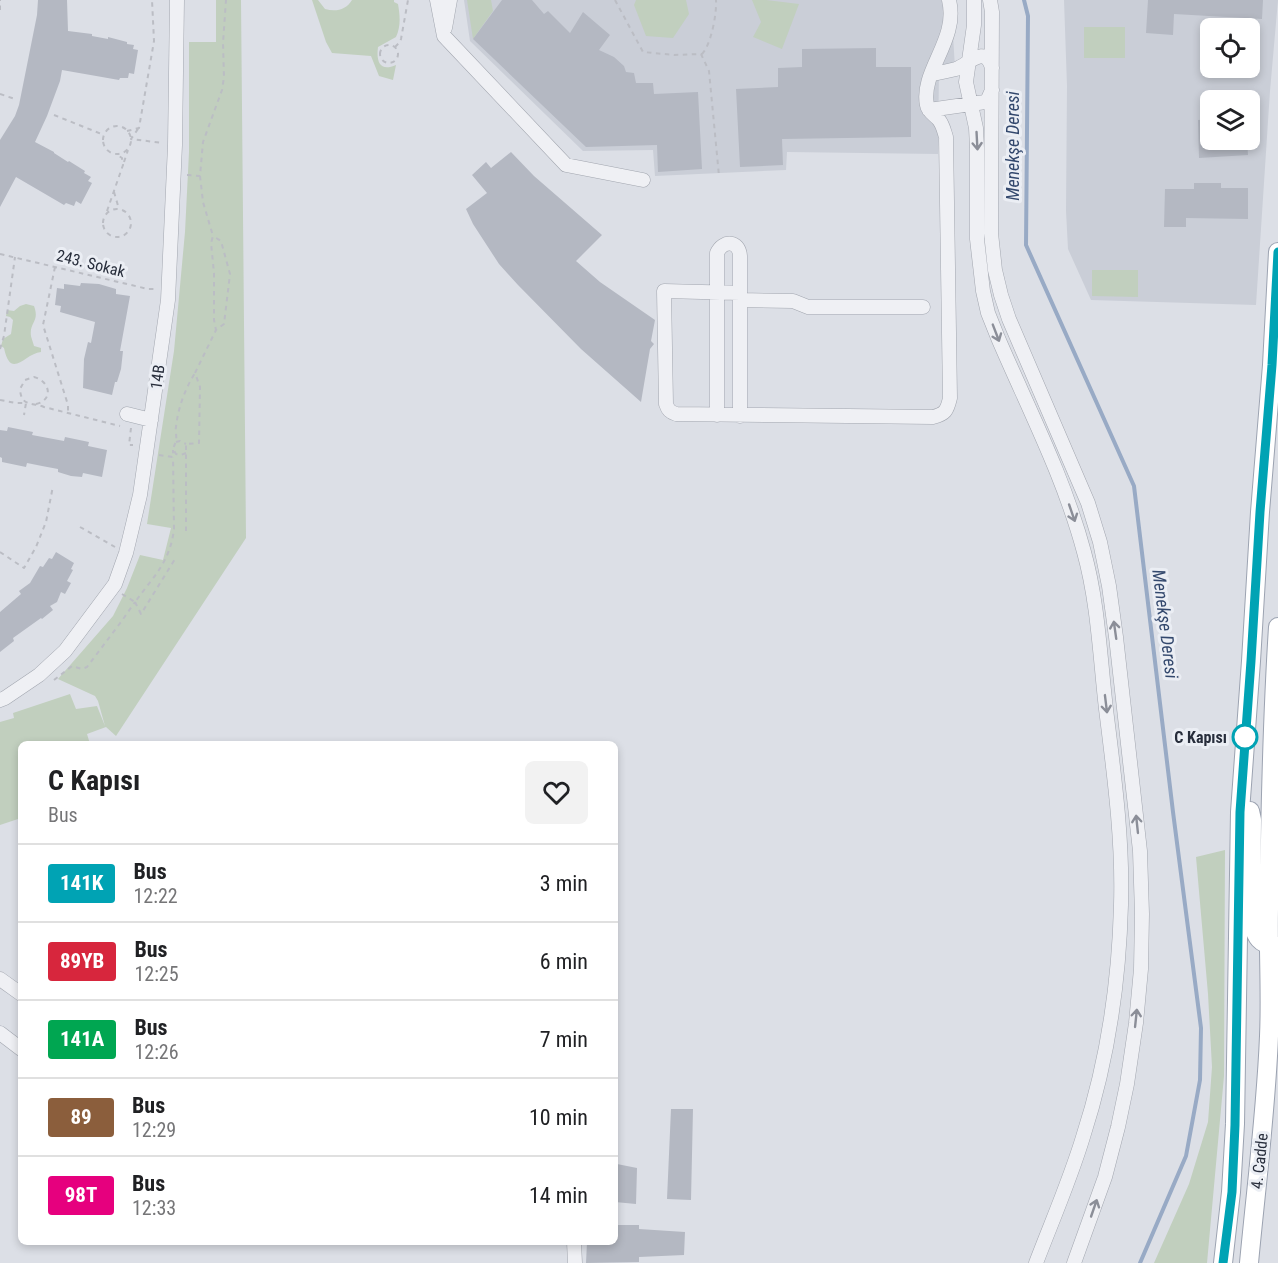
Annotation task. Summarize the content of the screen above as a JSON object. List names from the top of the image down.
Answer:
{
  "streets": {
    "main road": ["4. Cadde"],
    "street": ["14B"],
    "path": ["243. Sokak"]
  },
  "crossings": [
    ["243. Sokak", "14B"]
  ],
  "water": ["Menekşe Deresi"],
  "places": ["C Kapısı"],
  "lines": ["bus line 141K"],
  "page": {
    "heading": ["C Kapısı", "Bus"],
    "list": [
      {
        "mark": "141K",
        "name": "Bus",
        "note": "12:22",
        "value": "3 min"
      },
      {
        "mark": "89YB",
        "name": "Bus",
        "note": "12:25",
        "value": "6 min"
      },
      {
        "mark": "141A",
        "name": "Bus",
        "note": "12:26",
        "value": "7 min"
      },
      {
        "mark": "89",
        "name": "Bus",
        "note": "12:29",
        "value": "10 min"
      },
      {
        "mark": "98T",
        "name": "Bus",
        "note": "12:33",
        "value": "14 min"
      }
    ]
  }
}
